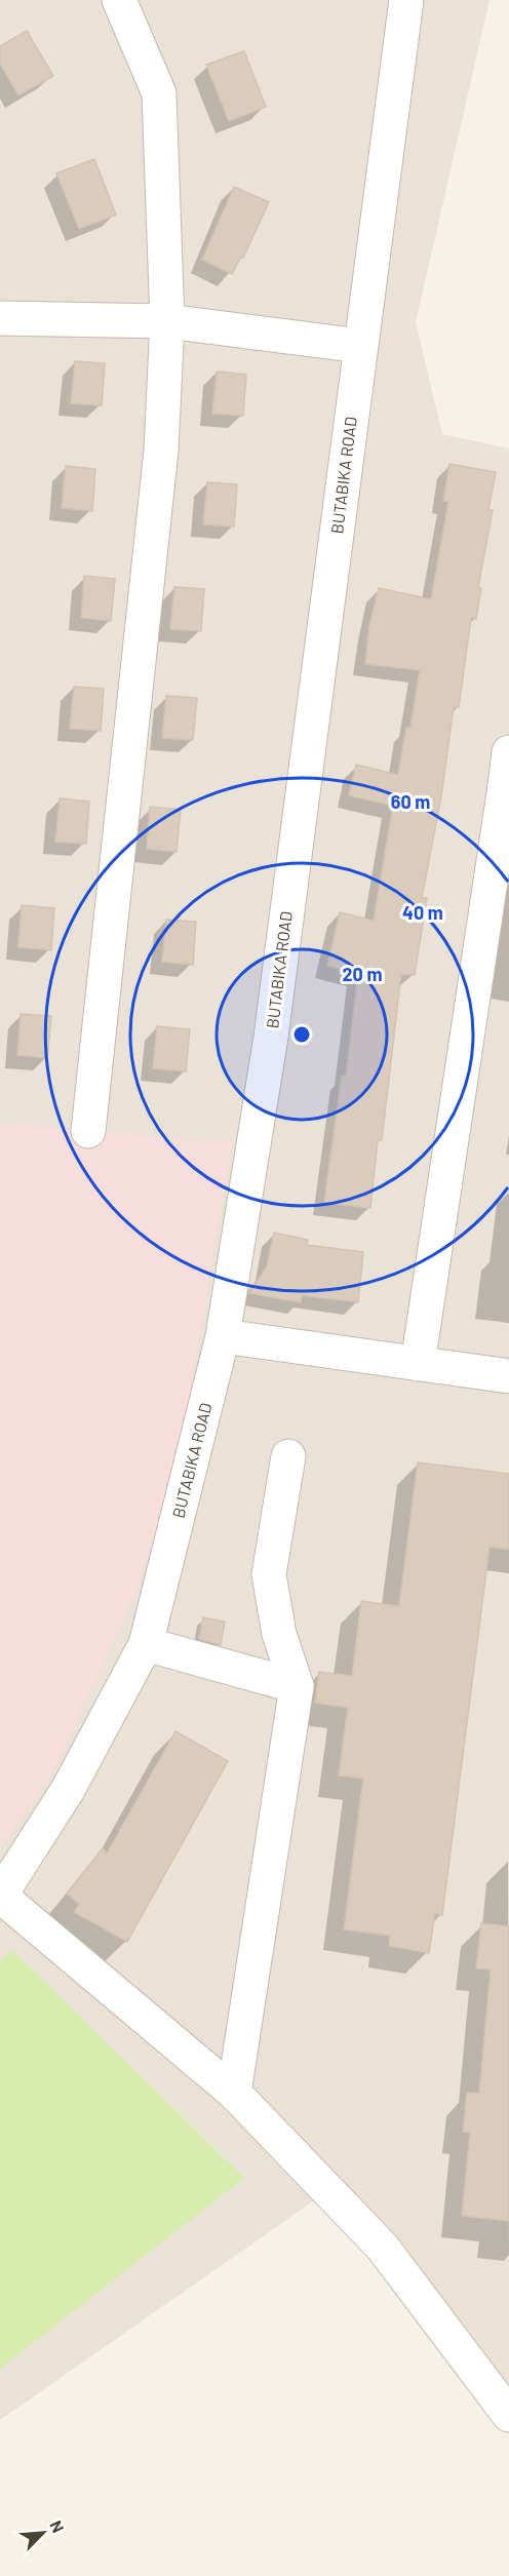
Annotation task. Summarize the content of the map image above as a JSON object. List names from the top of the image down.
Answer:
{
  "streets": {
    "street": ["BUTABIKA ROAD"]
  },
  "north": "top right",
  "rings": ["60 m", "40 m", "20 m"]
}
